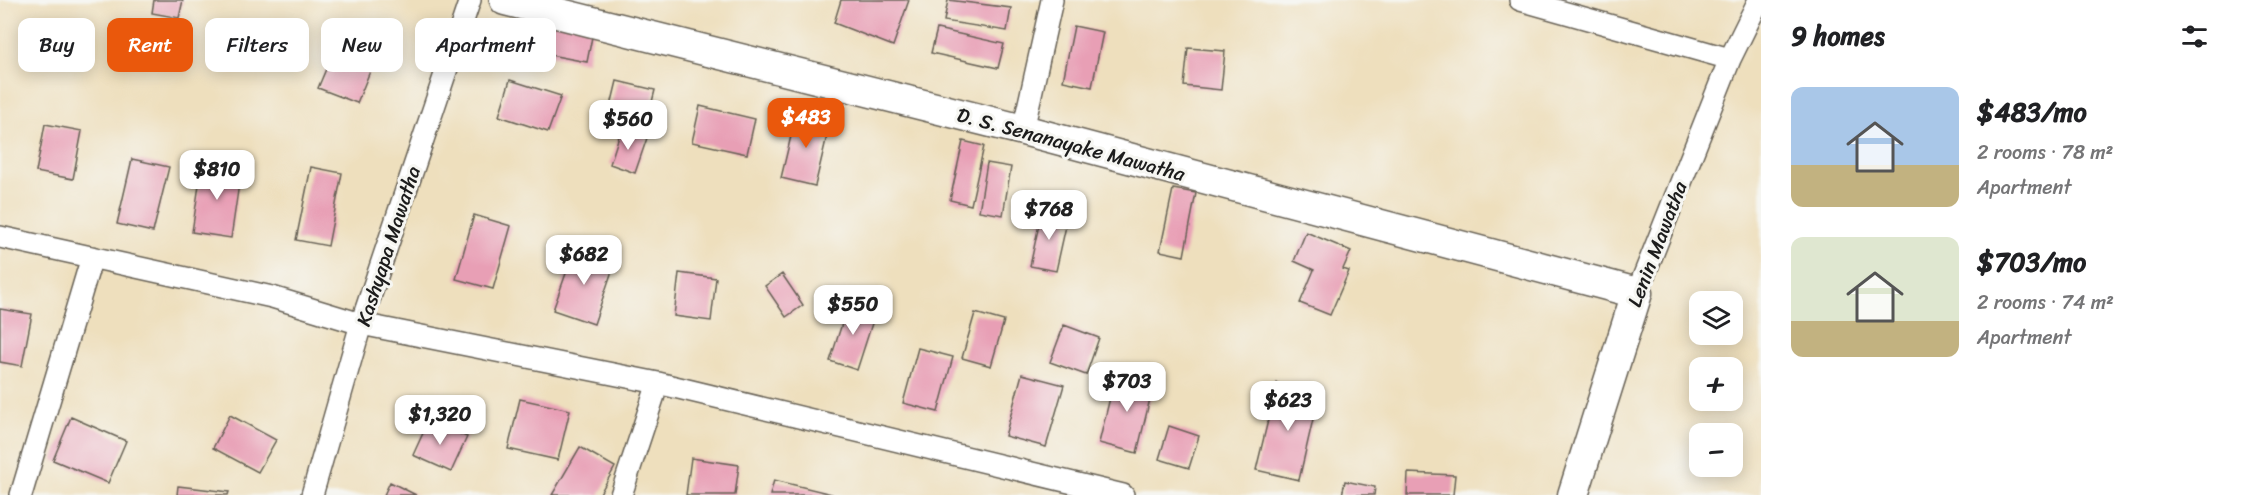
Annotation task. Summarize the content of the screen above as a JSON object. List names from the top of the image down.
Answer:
{
  "streets": {
    "main road": ["D. S. Senanayake Mawatha", "Lenin Mawatha"],
    "street": ["Kashyapa Mawatha"]
  },
  "crossings": [
    ["D. S. Senanayake Mawatha", "Lenin Mawatha"]
  ],
  "page": {
    "heading": "9 homes",
    "chip": [
      "Buy",
      "Rent",
      "Filters",
      "New",
      "Apartment"
    ],
    "list": [
      {
        "name": "$483/mo",
        "note": "2 rooms · 78 m² · Apartment"
      },
      {
        "name": "$703/mo",
        "note": "2 rooms · 74 m² · Apartment"
      }
    ],
    "price": [
      "$483",
      "$560",
      "$810",
      "$768",
      "$682",
      "$550",
      "$703",
      "$623",
      "$1,320"
    ],
    "map_buttons": ["+", "−"]
  }
}
